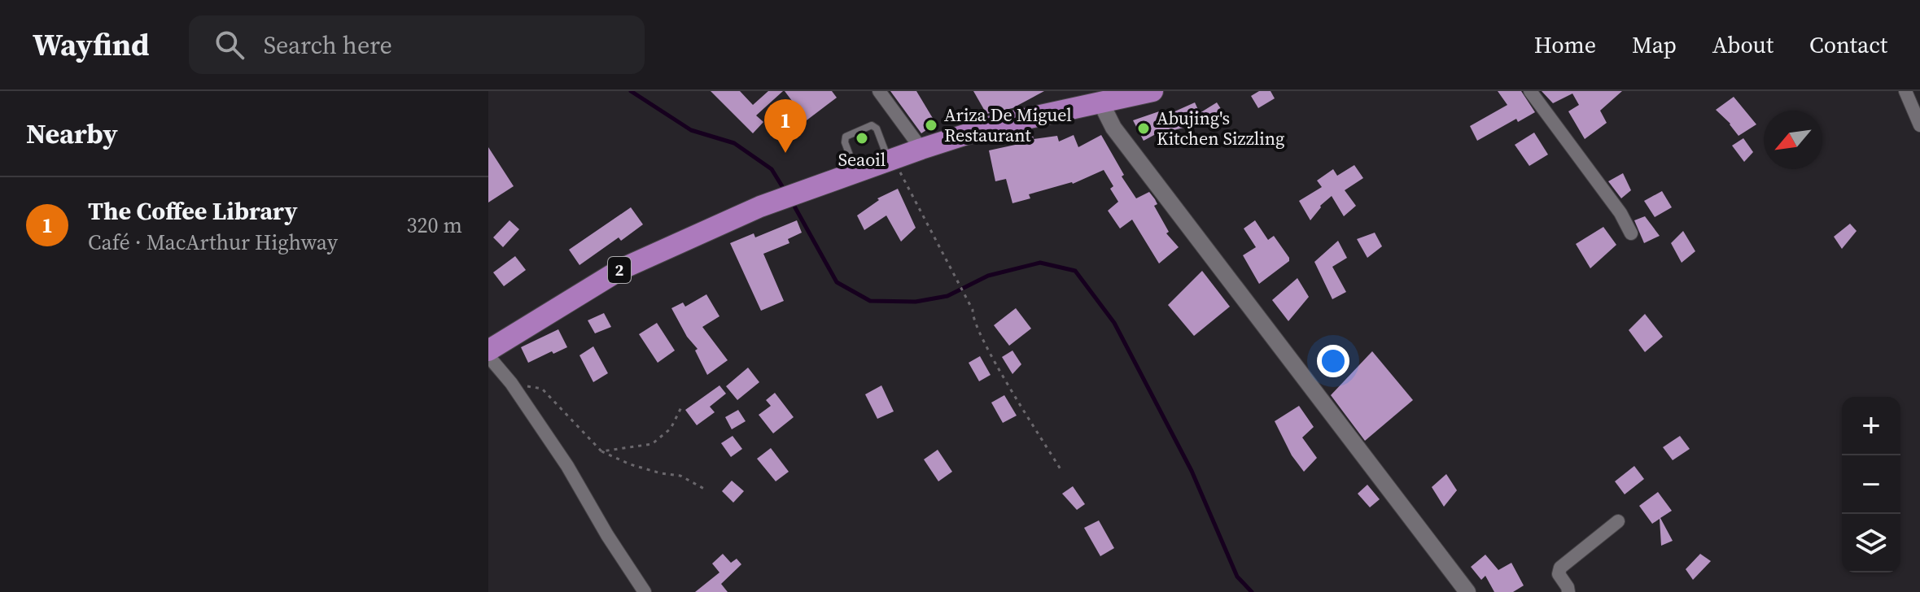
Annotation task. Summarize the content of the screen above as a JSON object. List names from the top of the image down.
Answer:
{
  "streets": {
    "highway": ["2"]
  },
  "places": ["Ariza De Miguel Restaurant", "Abujing's Kitchen Sizzling", "Seaoil"],
  "north": "bottom left",
  "page": {
    "header": "Wayfind",
    "search": "Search here",
    "nav": [
      "Home",
      "Map",
      "About",
      "Contact"
    ],
    "heading": "Nearby",
    "pins": "1",
    "list": [
      {
        "mark": "1",
        "name": "The Coffee Library",
        "note": "Café · MacArthur Highway",
        "value": "320 m"
      }
    ],
    "map_buttons": ["+", "−"]
  }
}
